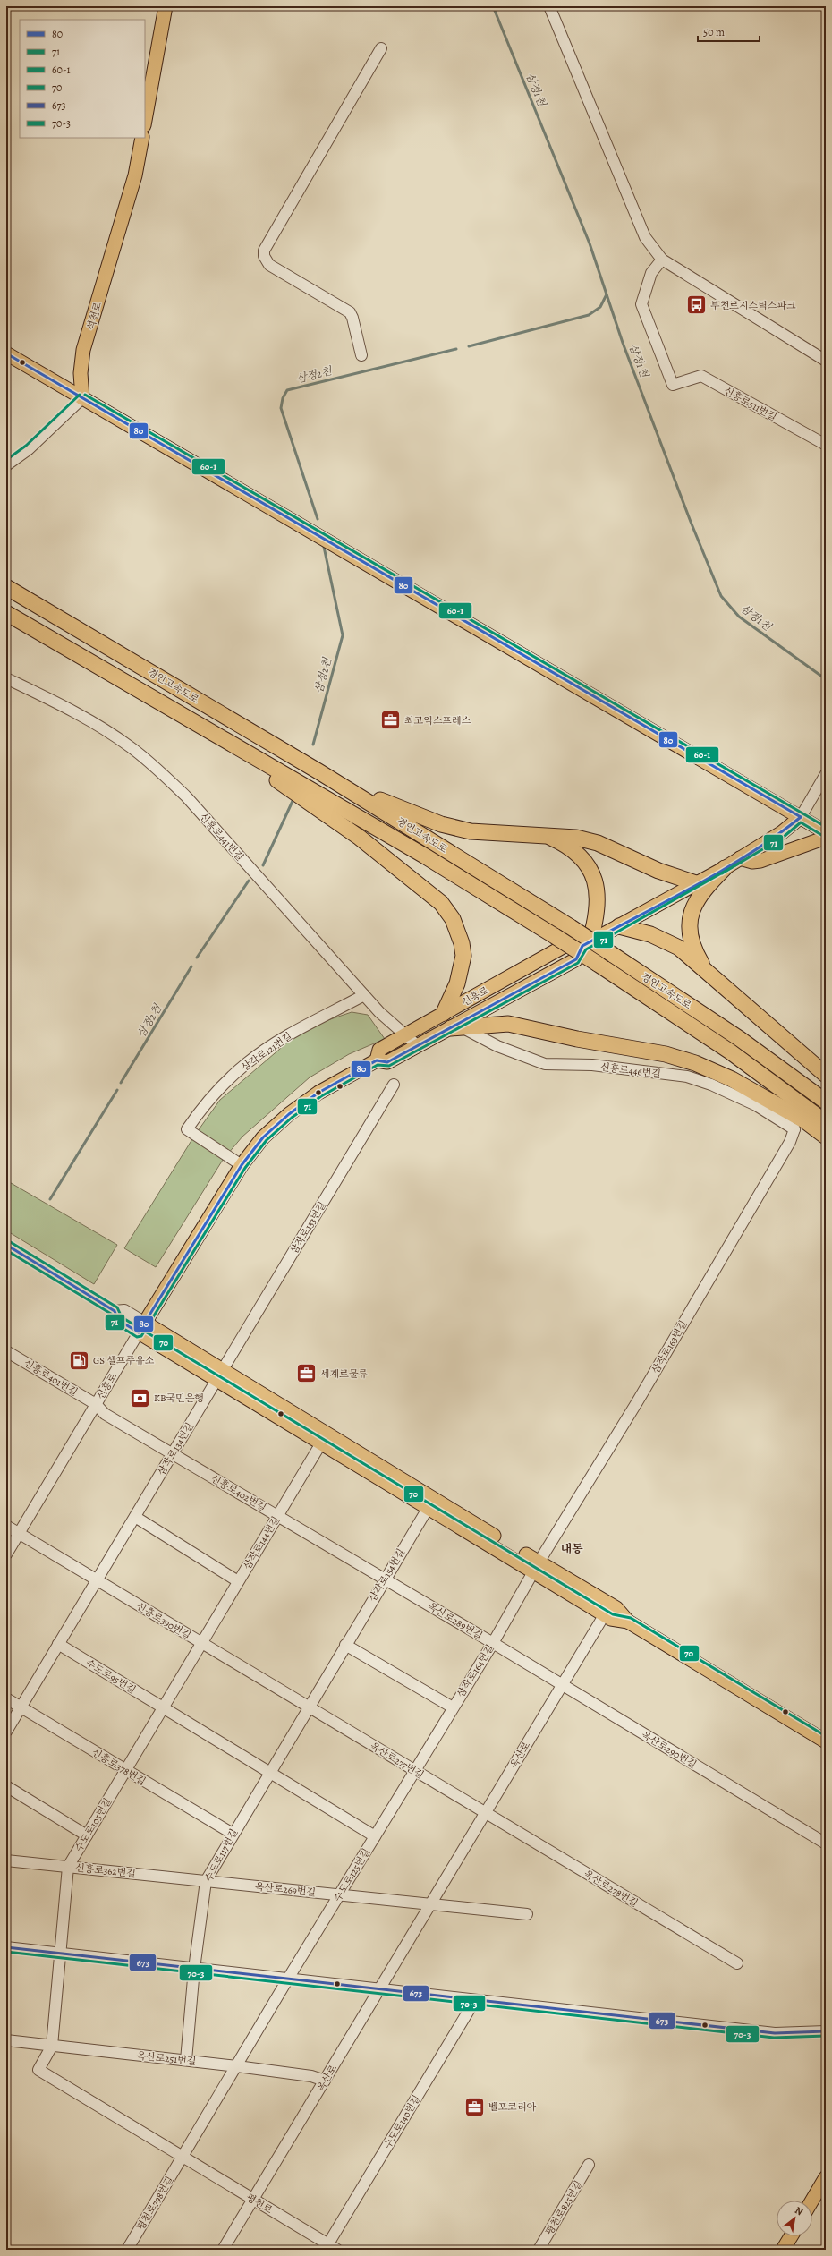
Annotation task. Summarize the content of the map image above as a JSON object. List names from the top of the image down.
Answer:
{
  "streets": {
    "highway": ["경인고속도로"],
    "main road": ["석천로", "신흥로"],
    "street": [
      "신흥로511번길",
      "신흥로441번길",
      "삼작로121번길",
      "신흥로446번길",
      "삼작로133번길",
      "삼작로163번길",
      "신흥로401번길",
      "삼작로134번길",
      "신흥로402번길",
      "삼작로144번길",
      "삼작로154번길",
      "신흥로390번길",
      "옥산로289번길",
      "삼작로164번길",
      "수도로95번길",
      "옥산로290번길",
      "옥산로",
      "옥산로277번길",
      "신흥로378번길",
      "수도로105번길",
      "수도로117번길",
      "신흥로362번길",
      "수도로125번길",
      "옥산로278번길",
      "옥산로269번길",
      "옥산로251번길",
      "수도로140번길",
      "평천로798번길",
      "평천로",
      "평천로825번길"
    ]
  },
  "crossings": [
    ["신흥로441번길", "신흥로"],
    ["신흥로441번길", "삼작로121번길"],
    ["신흥로", "삼작로121번길"],
    ["신흥로", "신흥로446번길"],
    ["신흥로", "신흥로401번길"],
    ["신흥로", "신흥로402번길"],
    ["신흥로", "신흥로390번길"],
    ["신흥로446번길", "삼작로163번길"],
    ["삼작로133번길", "삼작로134번길"],
    ["삼작로163번길", "삼작로164번길"],
    ["신흥로401번길", "신흥로402번길"],
    ["삼작로134번길", "신흥로402번길"],
    ["삼작로134번길", "신흥로390번길"],
    ["신흥로402번길", "삼작로144번길"],
    ["신흥로402번길", "삼작로154번길"],
    ["신흥로402번길", "옥산로289번길"],
    ["삼작로144번길", "신흥로390번길"],
    ["삼작로144번길", "수도로105번길"],
    ["삼작로154번길", "신흥로390번길"],
    ["삼작로154번길", "옥산로289번길"],
    ["삼작로154번길", "옥산로277번길"],
    ["삼작로154번길", "수도로117번길"],
    ["신흥로390번길", "옥산로277번길"],
    ["신흥로390번길", "수도로105번길"],
    ["신흥로390번길", "수도로117번길"],
    ["옥산로289번길", "삼작로164번길"],
    ["옥산로289번길", "옥산로290번길"],
    ["옥산로289번길", "옥산로"],
    ["삼작로164번길", "옥산로277번길"],
    ["삼작로164번길", "수도로125번길"],
    ["수도로95번길", "수도로105번길"],
    ["옥산로290번길", "옥산로"],
    ["옥산로", "옥산로277번길"],
    ["옥산로", "옥산로278번길"],
    ["옥산로", "옥산로269번길"],
    ["옥산로", "옥산로251번길"],
    ["옥산로", "평천로"],
    ["옥산로277번길", "수도로117번길"],
    ["옥산로277번길", "수도로125번길"],
    ["옥산로277번길", "옥산로278번길"],
    ["신흥로378번길", "수도로105번길"],
    ["신흥로378번길", "수도로117번길"],
    ["수도로105번길", "신흥로362번길"],
    ["수도로105번길", "옥산로251번길"],
    ["수도로105번길", "평천로"],
    ["수도로117번길", "신흥로362번길"],
    ["수도로117번길", "옥산로269번길"],
    ["수도로117번길", "옥산로251번길"],
    ["신흥로362번길", "옥산로269번길"],
    ["수도로125번길", "옥산로269번길"],
    ["수도로125번길", "옥산로251번길"],
    ["옥산로251번길", "평천로"],
    ["수도로140번길", "평천로"],
    ["평천로798번길", "평천로"]
  ],
  "districts": ["내동"],
  "water": ["삼정1천", "삼정2천"],
  "places": {
    "bus stop": ["부천로지스틱스파크"],
    "office": ["최고익스프레스", "세계로물류", "벨포코리아"],
    "fuel station": ["GS 셀프주유소"],
    "bank": ["KB국민은행"]
  },
  "lines": [
    "transit line 80",
    "transit line 60-1",
    "transit line 71",
    "transit line 70",
    "transit line 673",
    "transit line 70-3"
  ],
  "legend": [
    "80",
    "71",
    "60-1",
    "70",
    "673",
    "70-3"
  ],
  "scale_bar": "50 m",
  "north": "top right"
}
